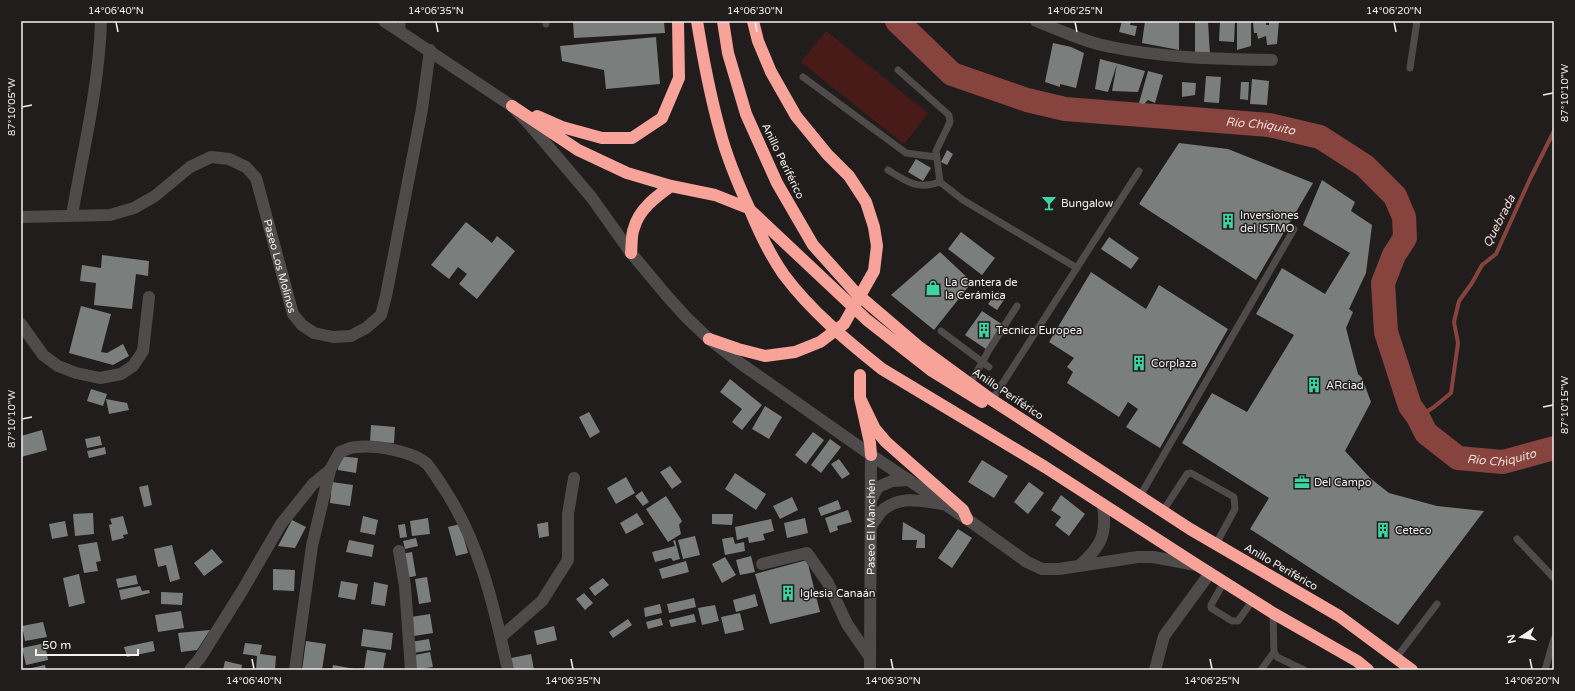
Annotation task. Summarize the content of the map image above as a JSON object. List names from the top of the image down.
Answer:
{
  "streets": {
    "highway": ["Anillo Periférico"],
    "street": ["Paseo Los Molinos", "Paseo El Manchén"]
  },
  "water": ["Río Chiquito", "Quebrada", "Rio Chiquito"],
  "places": {
    "bar": ["Bungalow"],
    "building": [
      "Inversiones del ISTMO",
      "Tecnica Europea",
      "Corplaza",
      "ARciad",
      "Ceteco",
      "Iglesia Canaán"
    ],
    "shop": ["La Cantera de la Cerámica"],
    "office": ["Del Campo"]
  },
  "scale_bar": "50 m",
  "north": "left",
  "coordinates": [
    "14°06'40\"N",
    "14°06'35\"N",
    "14°06'30\"N",
    "14°06'25\"N",
    "14°06'20\"N",
    "87°10'10\"W",
    "87°10'05\"W",
    "87°10'15\"W"
  ]
}
